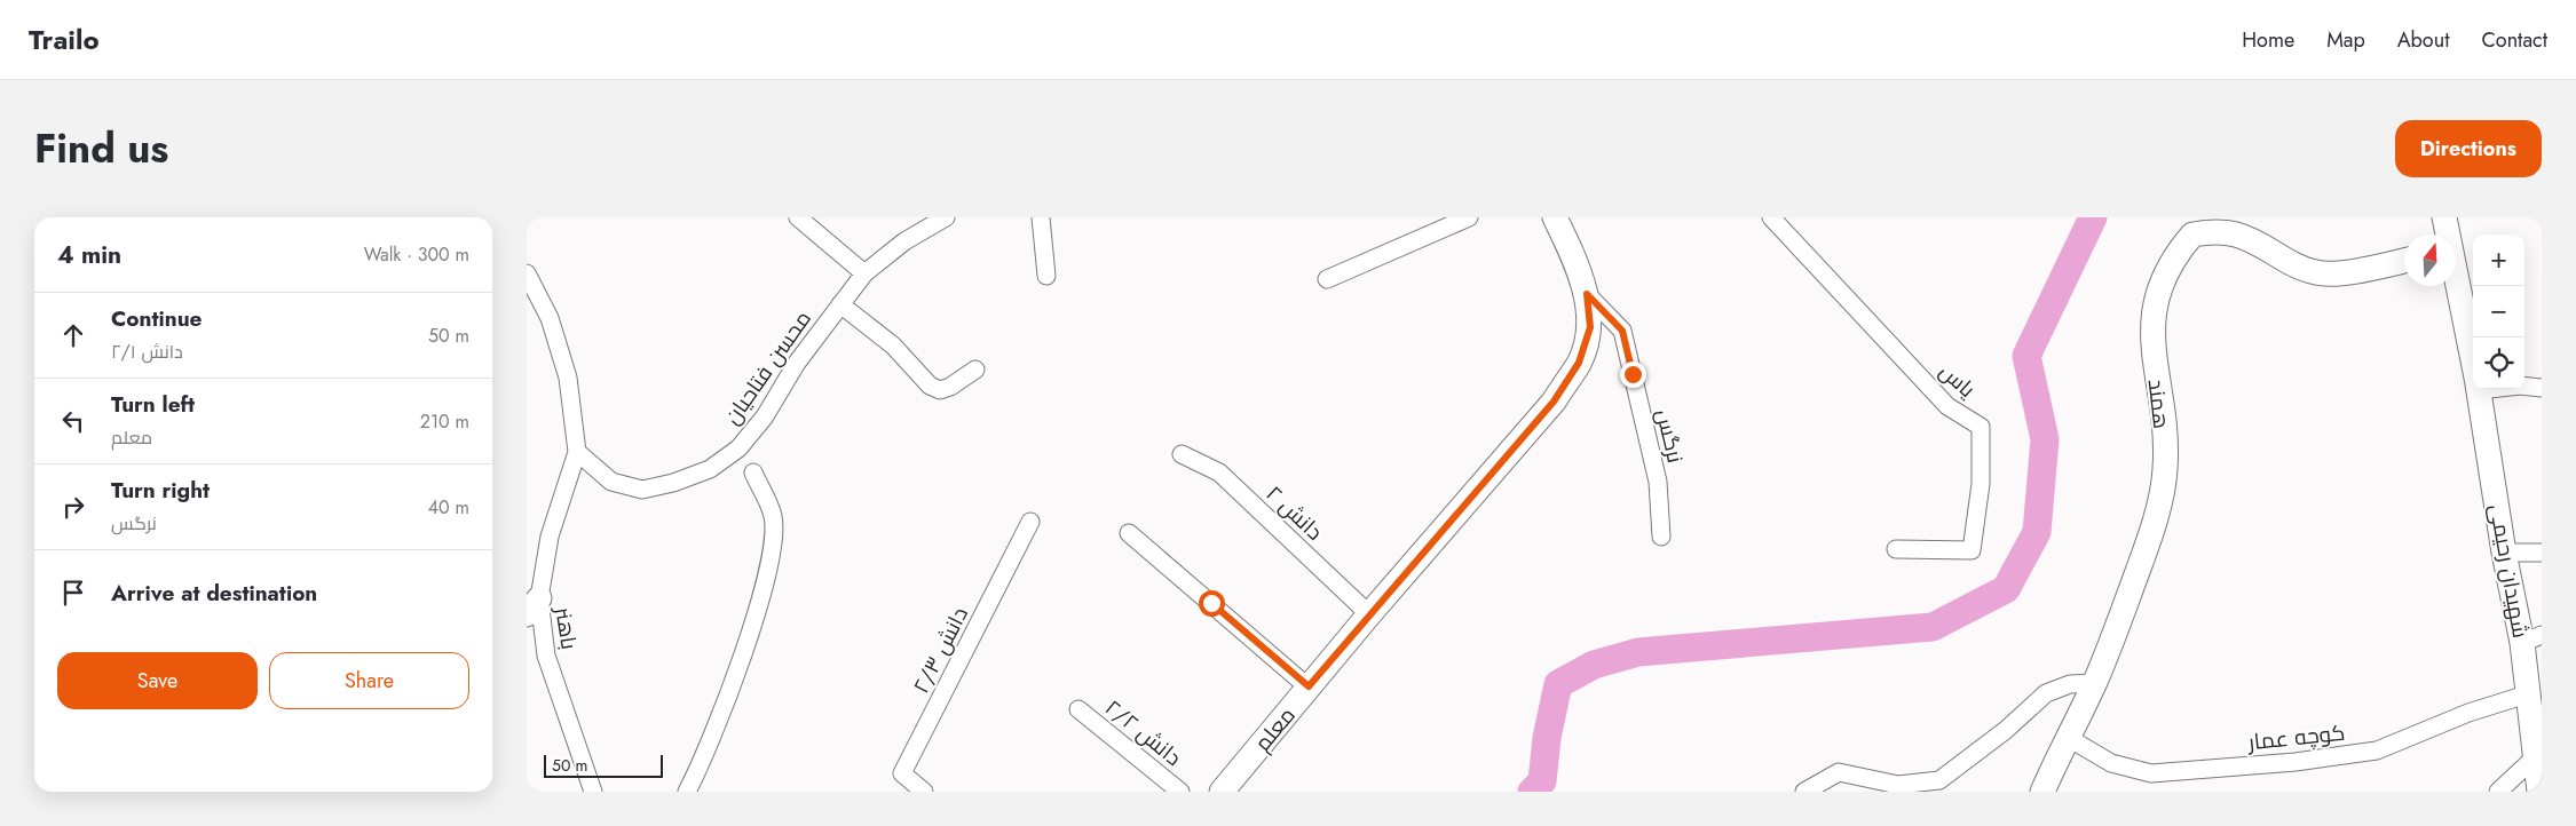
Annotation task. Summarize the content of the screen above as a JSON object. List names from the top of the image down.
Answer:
{
  "streets": {
    "street": [
      "محسن فتاحیان",
      "یاس",
      "همند",
      "نرگس",
      "دانش ۲",
      "شهیدان رحیمی",
      "باهنر",
      "دانش ۲/۳",
      "معلم",
      "دانش ۲/۲",
      "کوچه عمار"
    ]
  },
  "crossings": [
    ["محسن فتاحیان", "باهنر"],
    ["همند", "کوچه عمار"],
    ["نرگس", "معلم"],
    ["دانش ۲", "معلم"],
    ["شهیدان رحیمی", "کوچه عمار"]
  ],
  "scale_bar": "50 m",
  "north": "top",
  "page": {
    "header": "Trailo",
    "nav": [
      "Home",
      "Map",
      "About",
      "Contact"
    ],
    "title": "Find us",
    "buttons": [
      "Directions",
      ["Save", "Share"]
    ],
    "heading": ["4 min", "Walk · 300 m"],
    "map_buttons": ["+", "−"],
    "list": [
      ["Continue", "دانش ۲/۱", "50 m"],
      ["Turn left", "معلم", "210 m"],
      ["Turn right", "نرگس", "40 m"],
      "Arrive at destination"
    ],
    "scale": "50 m"
  }
}
